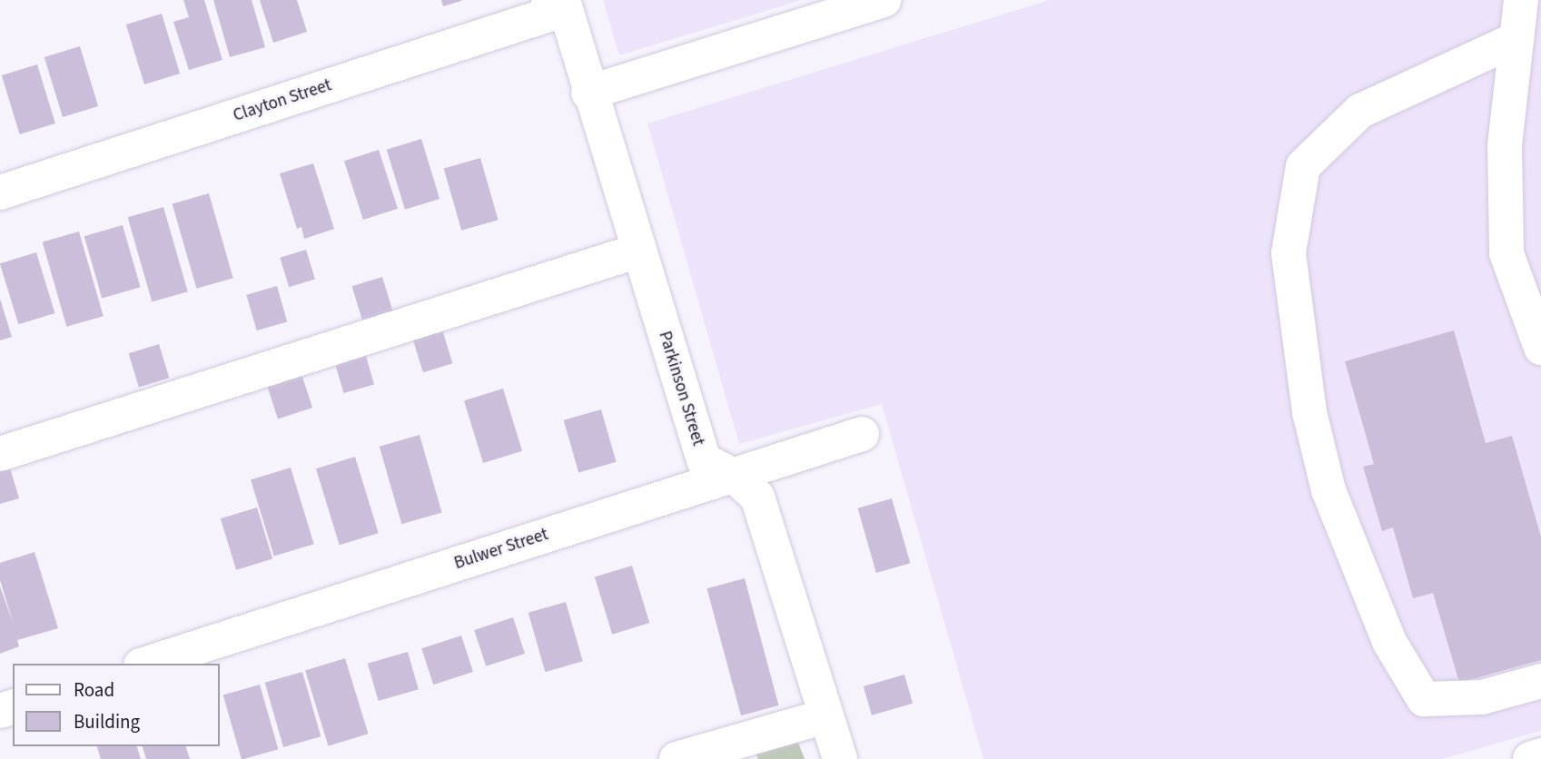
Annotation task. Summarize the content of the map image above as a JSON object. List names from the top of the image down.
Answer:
{
  "streets": {
    "street": ["Clayton Street", "Parkinson Street", "Bulwer Street"]
  },
  "crossings": [
    ["Clayton Street", "Parkinson Street"],
    ["Parkinson Street", "Bulwer Street"]
  ],
  "legend": ["Road", "Building"]
}
